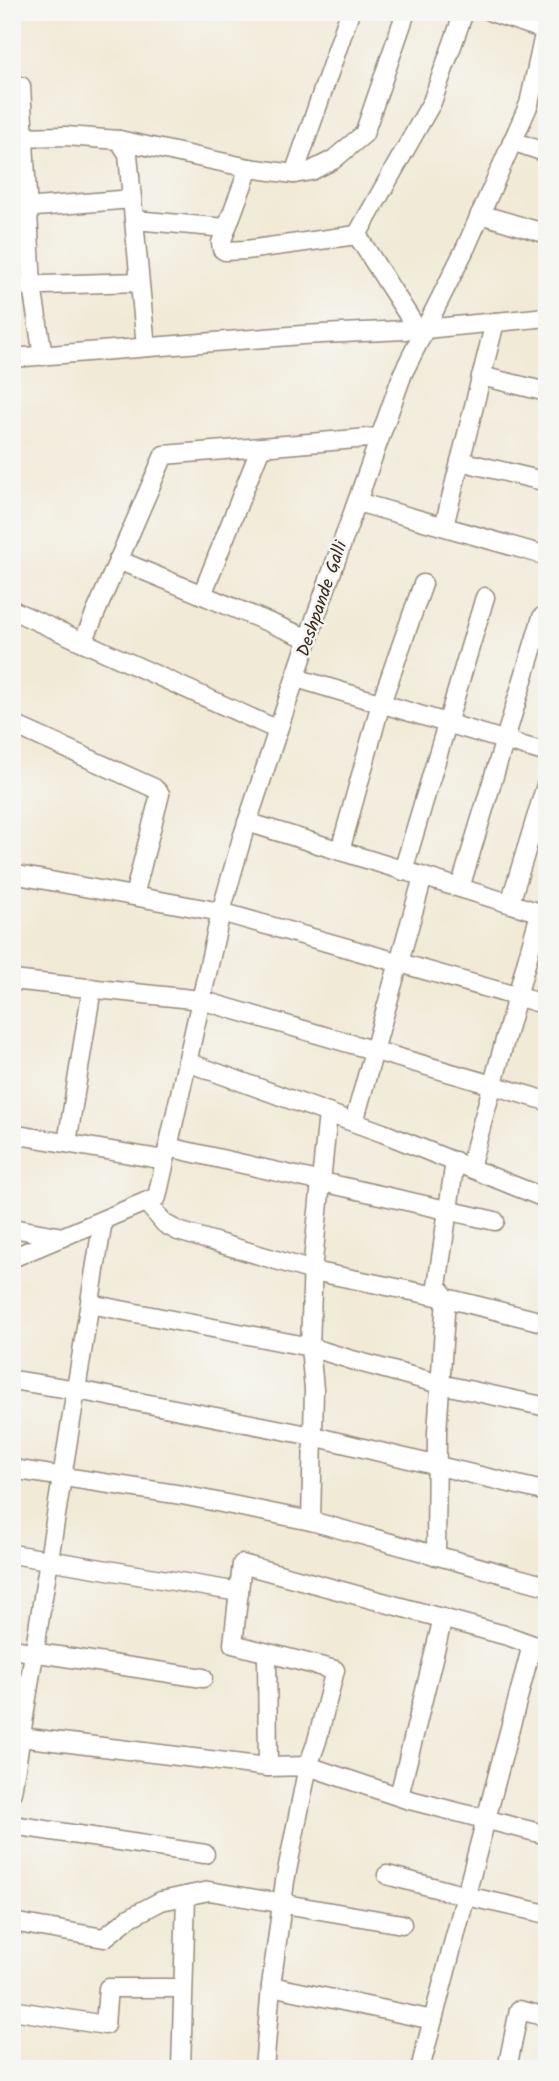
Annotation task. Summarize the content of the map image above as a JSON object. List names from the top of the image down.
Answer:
{
  "streets": {
    "street": ["Deshpande Galli"]
  }
}
